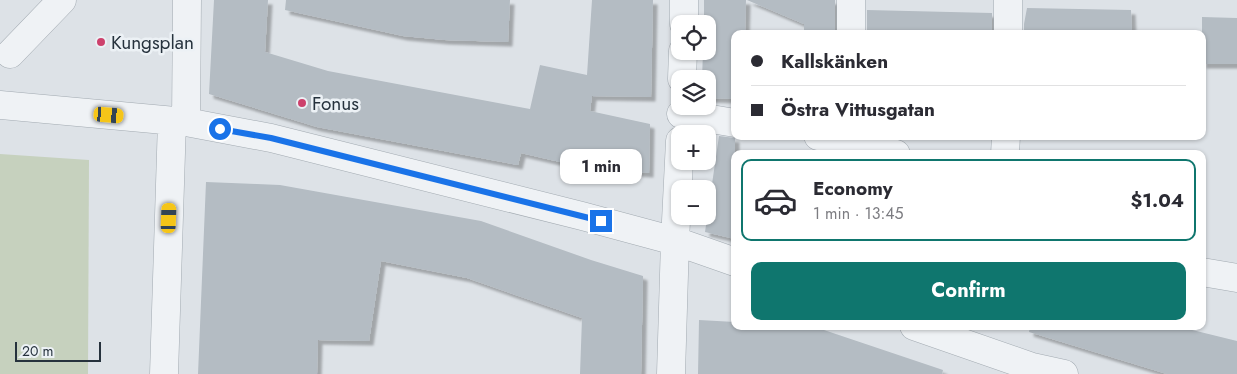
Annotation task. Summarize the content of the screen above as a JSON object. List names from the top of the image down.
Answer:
{
  "places": ["Kungsplan", "Fonus"],
  "scale_bar": "20 m",
  "page": {
    "map_buttons": ["+", "−"],
    "banner": ["Kallskänken", "Östra Vittusgatan"],
    "bubble": "1 min",
    "list": [
      {
        "name": "Economy",
        "note": "1 min · 13:45",
        "value": "$1.04"
      }
    ],
    "buttons": "Confirm",
    "scale": "20 m"
  }
}
